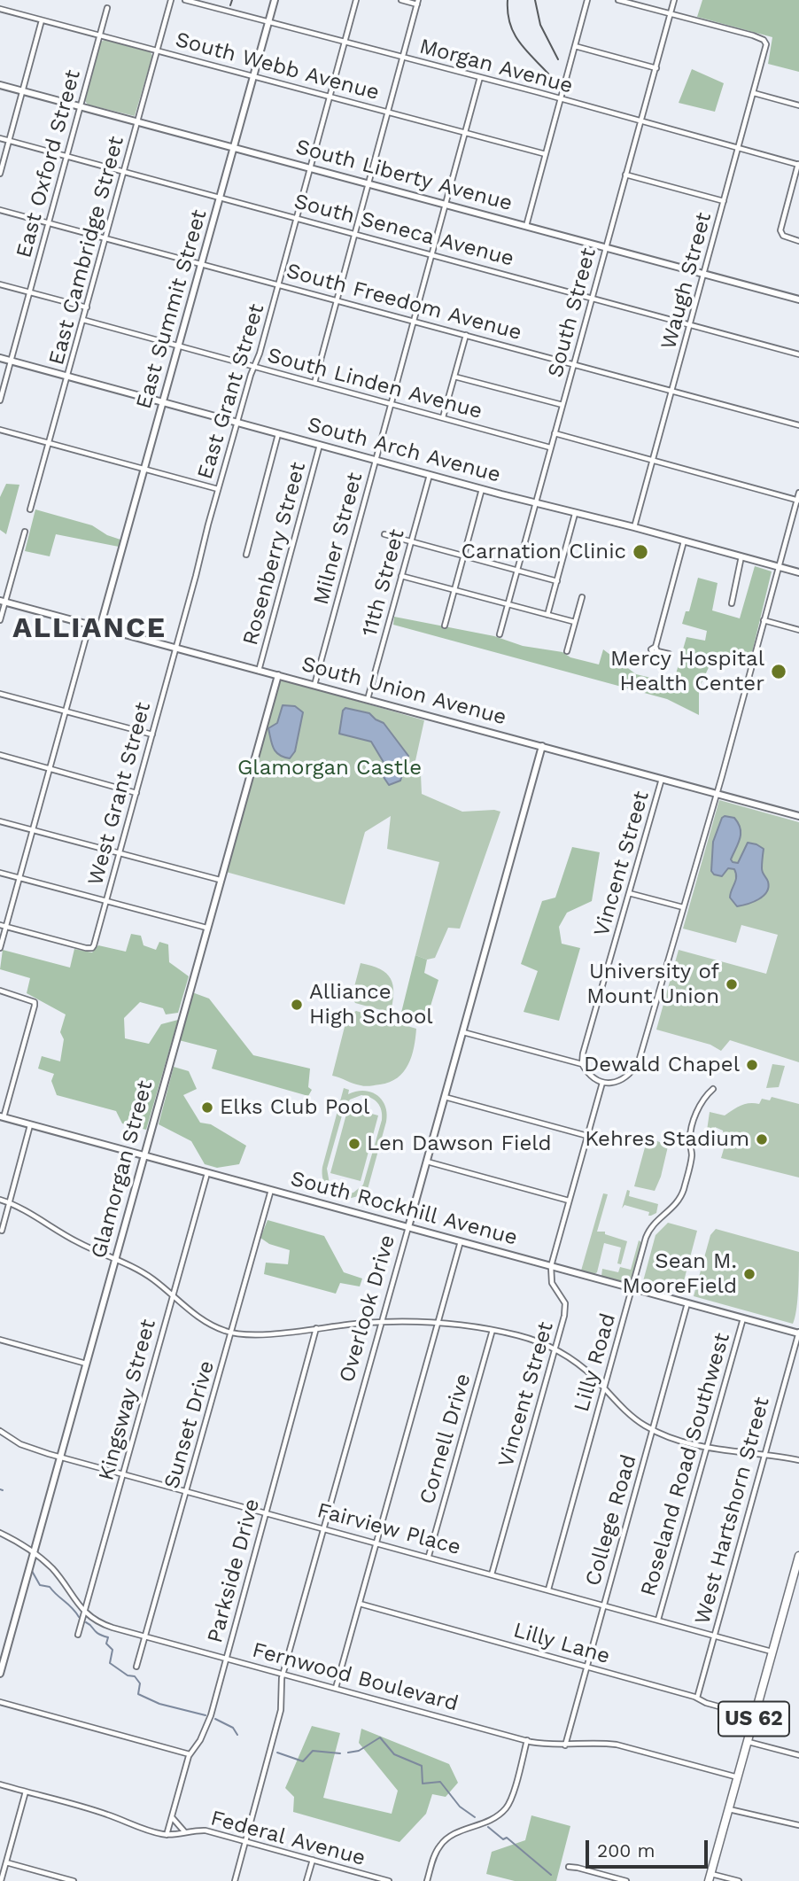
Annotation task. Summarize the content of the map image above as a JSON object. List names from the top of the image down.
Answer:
{
  "streets": {
    "highway": ["US 62"],
    "street": [
      "South Webb Avenue",
      "Morgan Avenue",
      "East Oxford Street",
      "South Liberty Avenue",
      "South Seneca Avenue",
      "East Cambridge Street",
      "Waugh Street",
      "South Freedom Avenue",
      "East Summit Street",
      "South Street",
      "South Linden Avenue",
      "East Grant Street",
      "South Arch Avenue",
      "Milner Street",
      "Rosenberry Street",
      "11th Street",
      "South Union Avenue",
      "West Grant Street",
      "Vincent Street",
      "Glamorgan Street",
      "South Rockhill Avenue",
      "Overlook Drive",
      "Lilly Road",
      "Kingsway Street",
      "Sunset Drive",
      "Cornell Drive",
      "Roseland Road Southwest",
      "West Hartshorn Street",
      "College Road",
      "Fairview Place",
      "Parkside Drive",
      "Lilly Lane",
      "Fernwood Boulevard",
      "Federal Avenue"
    ]
  },
  "crossings": [
    ["South Webb Avenue", "East Oxford Street"],
    ["South Webb Avenue", "East Cambridge Street"],
    ["South Webb Avenue", "East Summit Street"],
    ["South Webb Avenue", "East Grant Street"],
    ["South Webb Avenue", "Milner Street"],
    ["Morgan Avenue", "Waugh Street"],
    ["Morgan Avenue", "East Summit Street"],
    ["Morgan Avenue", "South Street"],
    ["Morgan Avenue", "East Grant Street"],
    ["Morgan Avenue", "Milner Street"],
    ["East Oxford Street", "South Liberty Avenue"],
    ["East Oxford Street", "South Seneca Avenue"],
    ["East Oxford Street", "South Freedom Avenue"],
    ["East Oxford Street", "South Arch Avenue"],
    ["South Liberty Avenue", "East Cambridge Street"],
    ["South Liberty Avenue", "Waugh Street"],
    ["South Liberty Avenue", "East Summit Street"],
    ["South Liberty Avenue", "South Street"],
    ["South Liberty Avenue", "East Grant Street"],
    ["South Liberty Avenue", "Milner Street"],
    ["South Seneca Avenue", "East Cambridge Street"],
    ["South Seneca Avenue", "Waugh Street"],
    ["South Seneca Avenue", "East Summit Street"],
    ["South Seneca Avenue", "South Street"],
    ["South Seneca Avenue", "East Grant Street"],
    ["South Seneca Avenue", "Milner Street"],
    ["East Cambridge Street", "South Freedom Avenue"],
    ["East Cambridge Street", "South Linden Avenue"],
    ["East Cambridge Street", "South Arch Avenue"],
    ["Waugh Street", "South Freedom Avenue"],
    ["Waugh Street", "South Street"],
    ["Waugh Street", "South Arch Avenue"],
    ["South Freedom Avenue", "East Summit Street"],
    ["South Freedom Avenue", "South Street"],
    ["South Freedom Avenue", "East Grant Street"],
    ["South Freedom Avenue", "Milner Street"],
    ["East Summit Street", "South Linden Avenue"],
    ["East Summit Street", "South Arch Avenue"],
    ["East Summit Street", "South Union Avenue"],
    ["South Street", "South Linden Avenue"],
    ["South Street", "South Arch Avenue"],
    ["South Linden Avenue", "East Grant Street"],
    ["South Linden Avenue", "Milner Street"],
    ["East Grant Street", "South Arch Avenue"],
    ["East Grant Street", "South Union Avenue"],
    ["East Grant Street", "West Grant Street"],
    ["South Arch Avenue", "Milner Street"],
    ["South Arch Avenue", "Rosenberry Street"],
    ["South Arch Avenue", "11th Street"],
    ["Milner Street", "South Union Avenue"],
    ["Rosenberry Street", "South Union Avenue"],
    ["11th Street", "South Union Avenue"],
    ["South Union Avenue", "West Grant Street"],
    ["South Union Avenue", "Vincent Street"],
    ["South Union Avenue", "Glamorgan Street"],
    ["South Union Avenue", "Overlook Drive"],
    ["Vincent Street", "South Rockhill Avenue"],
    ["Vincent Street", "Fairview Place"],
    ["Glamorgan Street", "South Rockhill Avenue"],
    ["Glamorgan Street", "Fairview Place"],
    ["Glamorgan Street", "Fernwood Boulevard"],
    ["South Rockhill Avenue", "Overlook Drive"],
    ["South Rockhill Avenue", "Lilly Road"],
    ["South Rockhill Avenue", "Kingsway Street"],
    ["South Rockhill Avenue", "Sunset Drive"],
    ["South Rockhill Avenue", "Roseland Road Southwest"],
    ["South Rockhill Avenue", "West Hartshorn Street"],
    ["South Rockhill Avenue", "College Road"],
    ["Overlook Drive", "Fairview Place"],
    ["Overlook Drive", "Fernwood Boulevard"],
    ["Overlook Drive", "Federal Avenue"],
    ["Lilly Road", "Fairview Place"],
    ["Kingsway Street", "Fairview Place"],
    ["Kingsway Street", "Fernwood Boulevard"],
    ["Sunset Drive", "Fairview Place"],
    ["Sunset Drive", "Fernwood Boulevard"],
    ["Cornell Drive", "Fairview Place"],
    ["Roseland Road Southwest", "Fairview Place"],
    ["West Hartshorn Street", "Fairview Place"],
    ["West Hartshorn Street", "Lilly Lane"],
    ["College Road", "Fairview Place"],
    ["College Road", "Lilly Lane"],
    ["College Road", "Fernwood Boulevard"],
    ["Fairview Place", "Parkside Drive"],
    ["Fairview Place", "US 62"],
    ["Parkside Drive", "Fernwood Boulevard"],
    ["Parkside Drive", "Federal Avenue"],
    ["Lilly Lane", "US 62"],
    ["Fernwood Boulevard", "US 62"]
  ],
  "districts": ["ALLIANCE"],
  "parks": ["Glamorgan Castle"],
  "places": [
    "Carnation Clinic",
    "Mercy Hospital Health Center",
    "University of Mount Union",
    "Alliance High School",
    "Dewald Chapel",
    "Elks Club Pool",
    "Kehres Stadium",
    "Len Dawson Field",
    "Sean M. MooreField"
  ],
  "scale_bar": "200 m"
}
